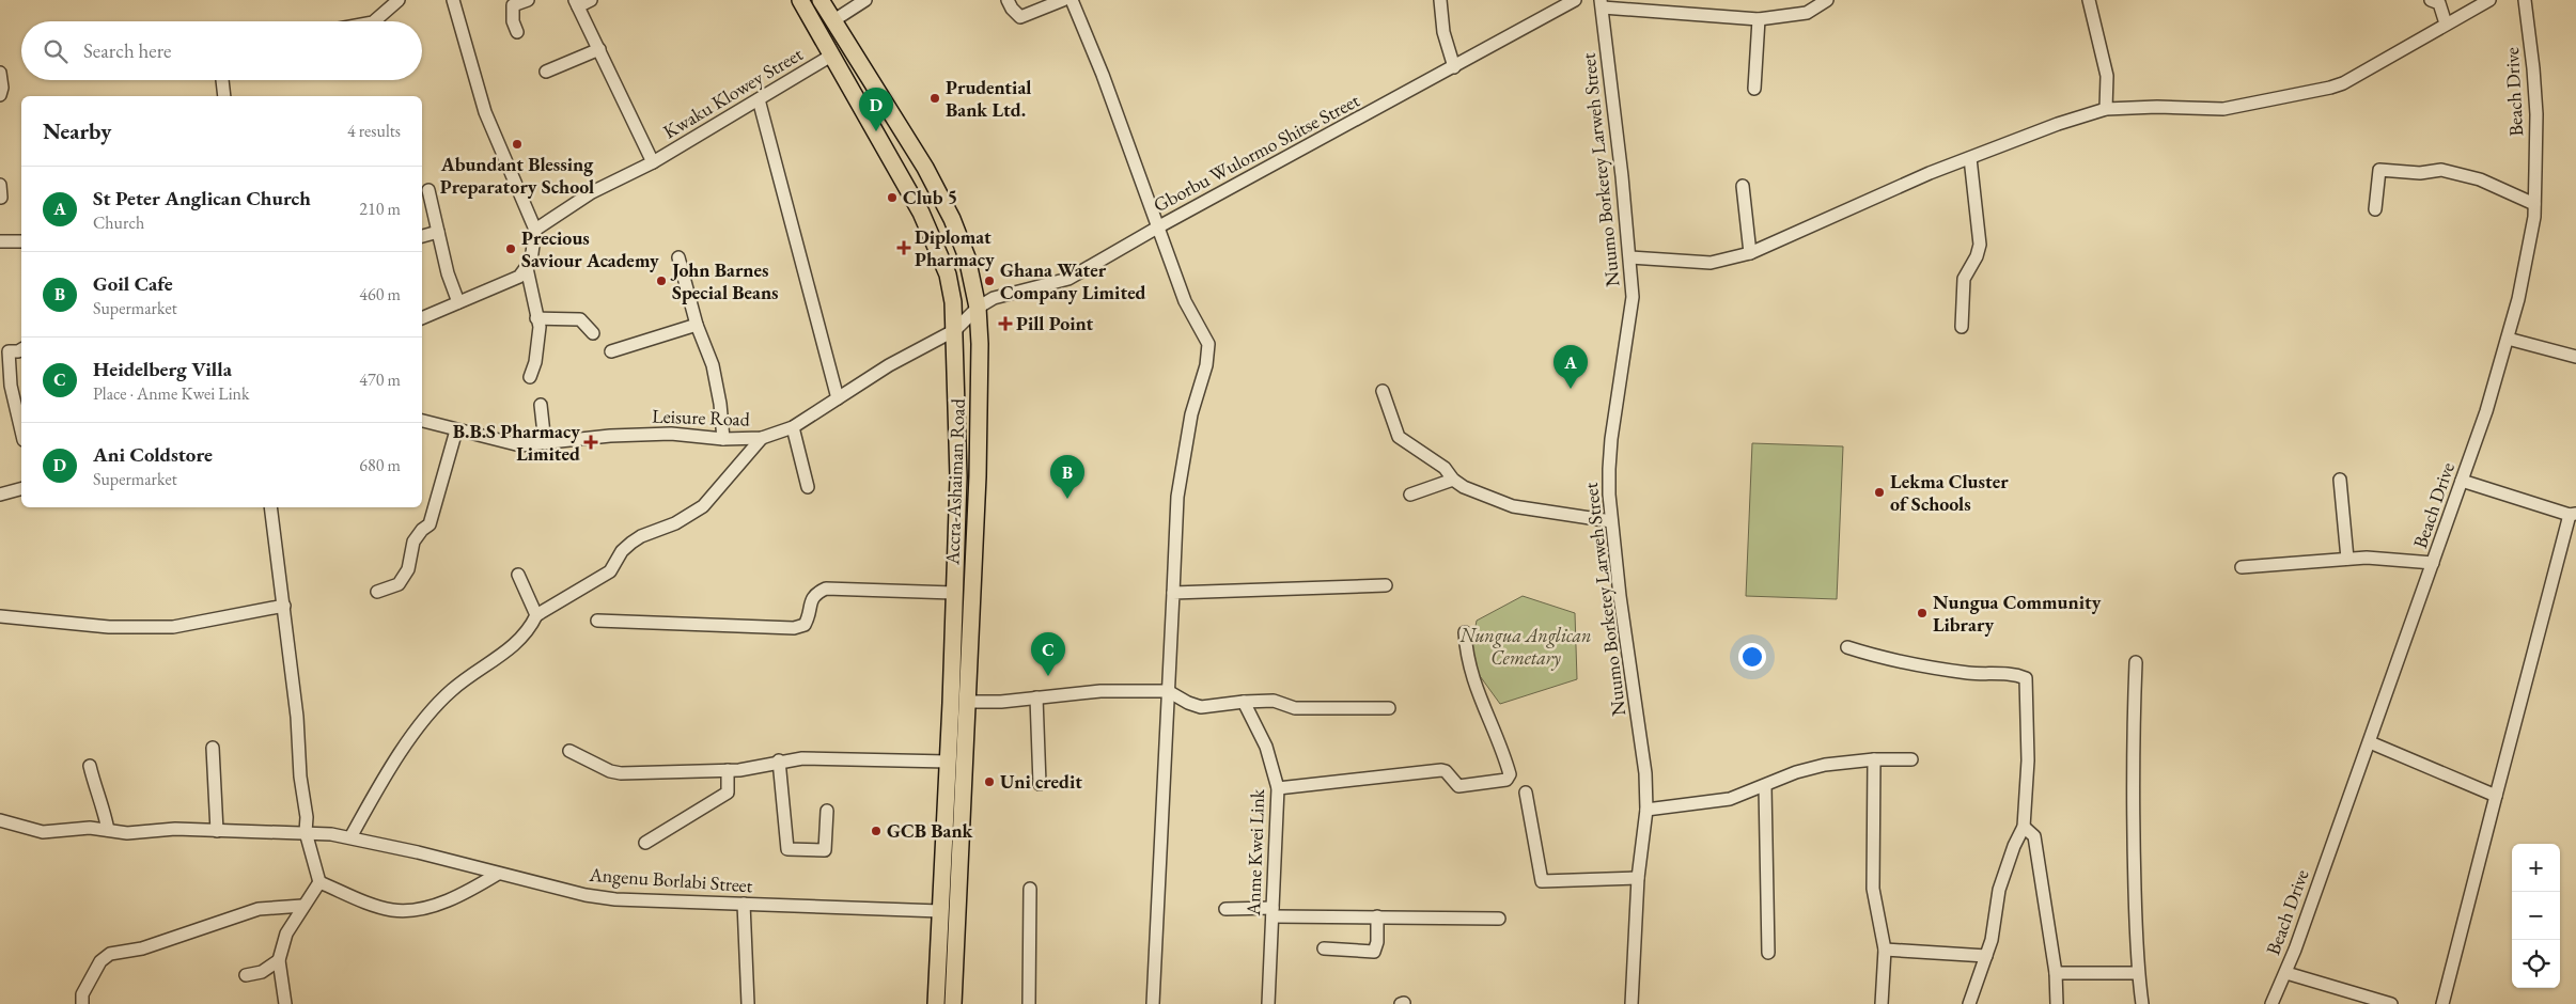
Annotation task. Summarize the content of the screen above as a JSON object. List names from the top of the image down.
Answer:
{
  "streets": {
    "main road": ["Accra-Ashaiman Road"],
    "street": [
      "Beach Drive",
      "Kwaku Klowey Street",
      "Gborbu Wulormo Shitse Street",
      "Nuumo Borketey Larweh Street",
      "Leisure Road",
      "Anme Kwei Link",
      "Angenu Borlabi Street"
    ]
  },
  "crossings": [
    ["Kwaku Klowey Street", "Accra-Ashaiman Road"],
    ["Gborbu Wulormo Shitse Street", "Leisure Road"],
    ["Gborbu Wulormo Shitse Street", "Accra-Ashaiman Road"],
    ["Leisure Road", "Accra-Ashaiman Road"],
    ["Accra-Ashaiman Road", "Angenu Borlabi Street"]
  ],
  "parks": ["Nungua Anglican Cemetary"],
  "places": {
    "other": [
      "Prudential Bank Ltd.",
      "Abundant Blessing Preparatory School",
      "Club 5",
      "Precious Saviour Academy",
      "John Barnes Special Beans",
      "Ghana Water Company Limited",
      "Lekma Cluster of Schools",
      "Nungua Community Library",
      "Uni credit",
      "GCB Bank"
    ],
    "health": ["Diplomat Pharmacy", "Pill Point", "B.B.S Pharmacy Limited"]
  },
  "page": {
    "search": "Search here",
    "pins": [
      "D",
      "A",
      "B",
      "C"
    ],
    "heading": ["Nearby", "4 results"],
    "list": [
      {
        "mark": "A",
        "name": "St Peter Anglican Church",
        "note": "Church",
        "value": "210 m"
      },
      {
        "mark": "B",
        "name": "Goil Cafe",
        "note": "Supermarket",
        "value": "460 m"
      },
      {
        "mark": "C",
        "name": "Heidelberg Villa",
        "note": "Place · Anme Kwei Link",
        "value": "470 m"
      },
      {
        "mark": "D",
        "name": "Ani Coldstore",
        "note": "Supermarket",
        "value": "680 m"
      }
    ],
    "map_buttons": ["+", "−"]
  }
}
